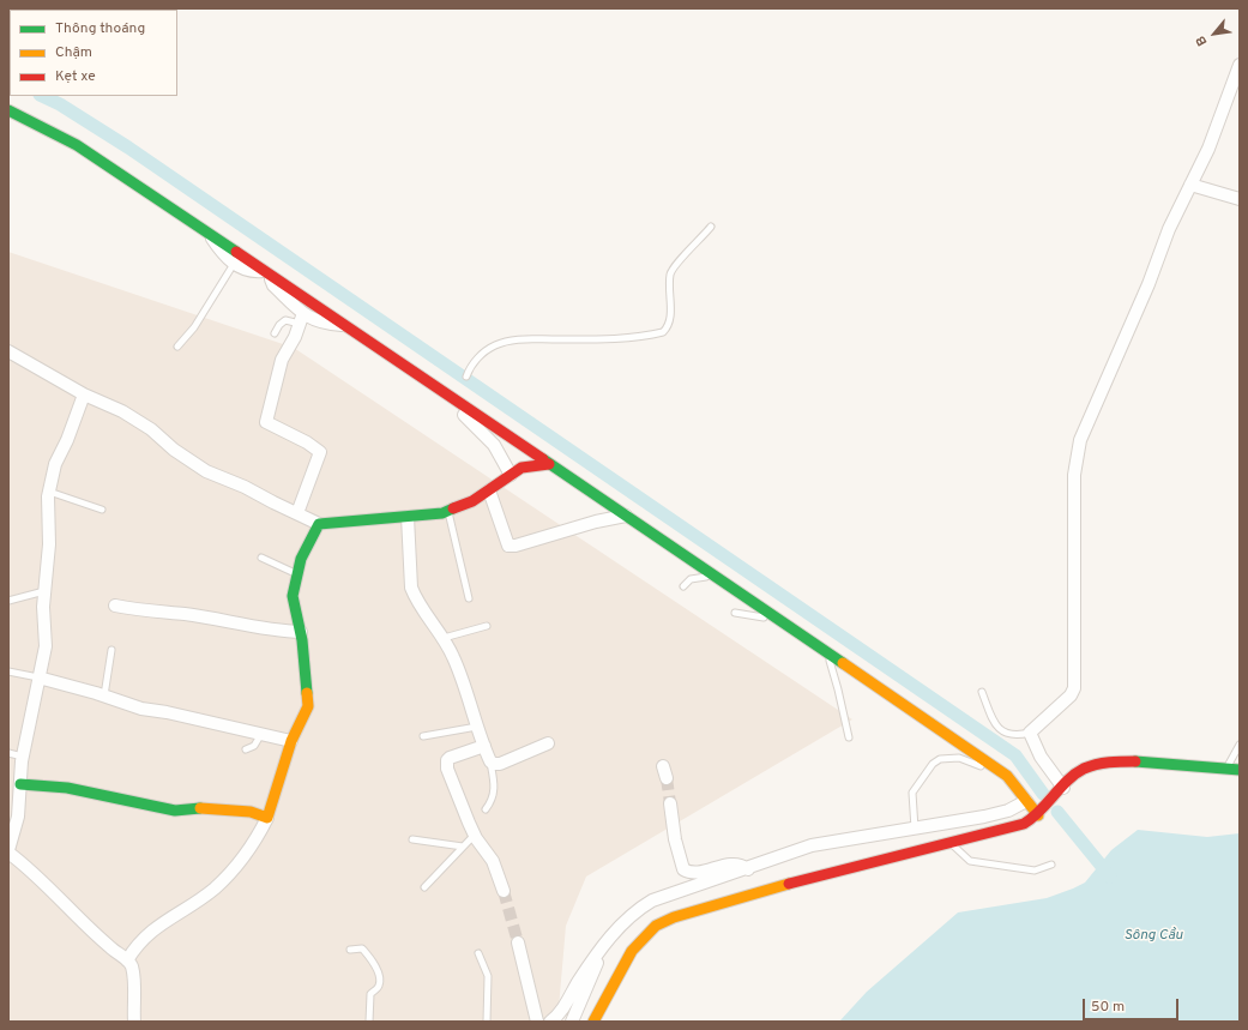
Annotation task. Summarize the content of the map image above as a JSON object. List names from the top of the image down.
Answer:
{
  "water": ["Sông Cầu"],
  "legend": ["Thông thoáng", "Chậm", "Kẹt xe"],
  "scale_bar": "50 m",
  "north": "bottom left"
}
